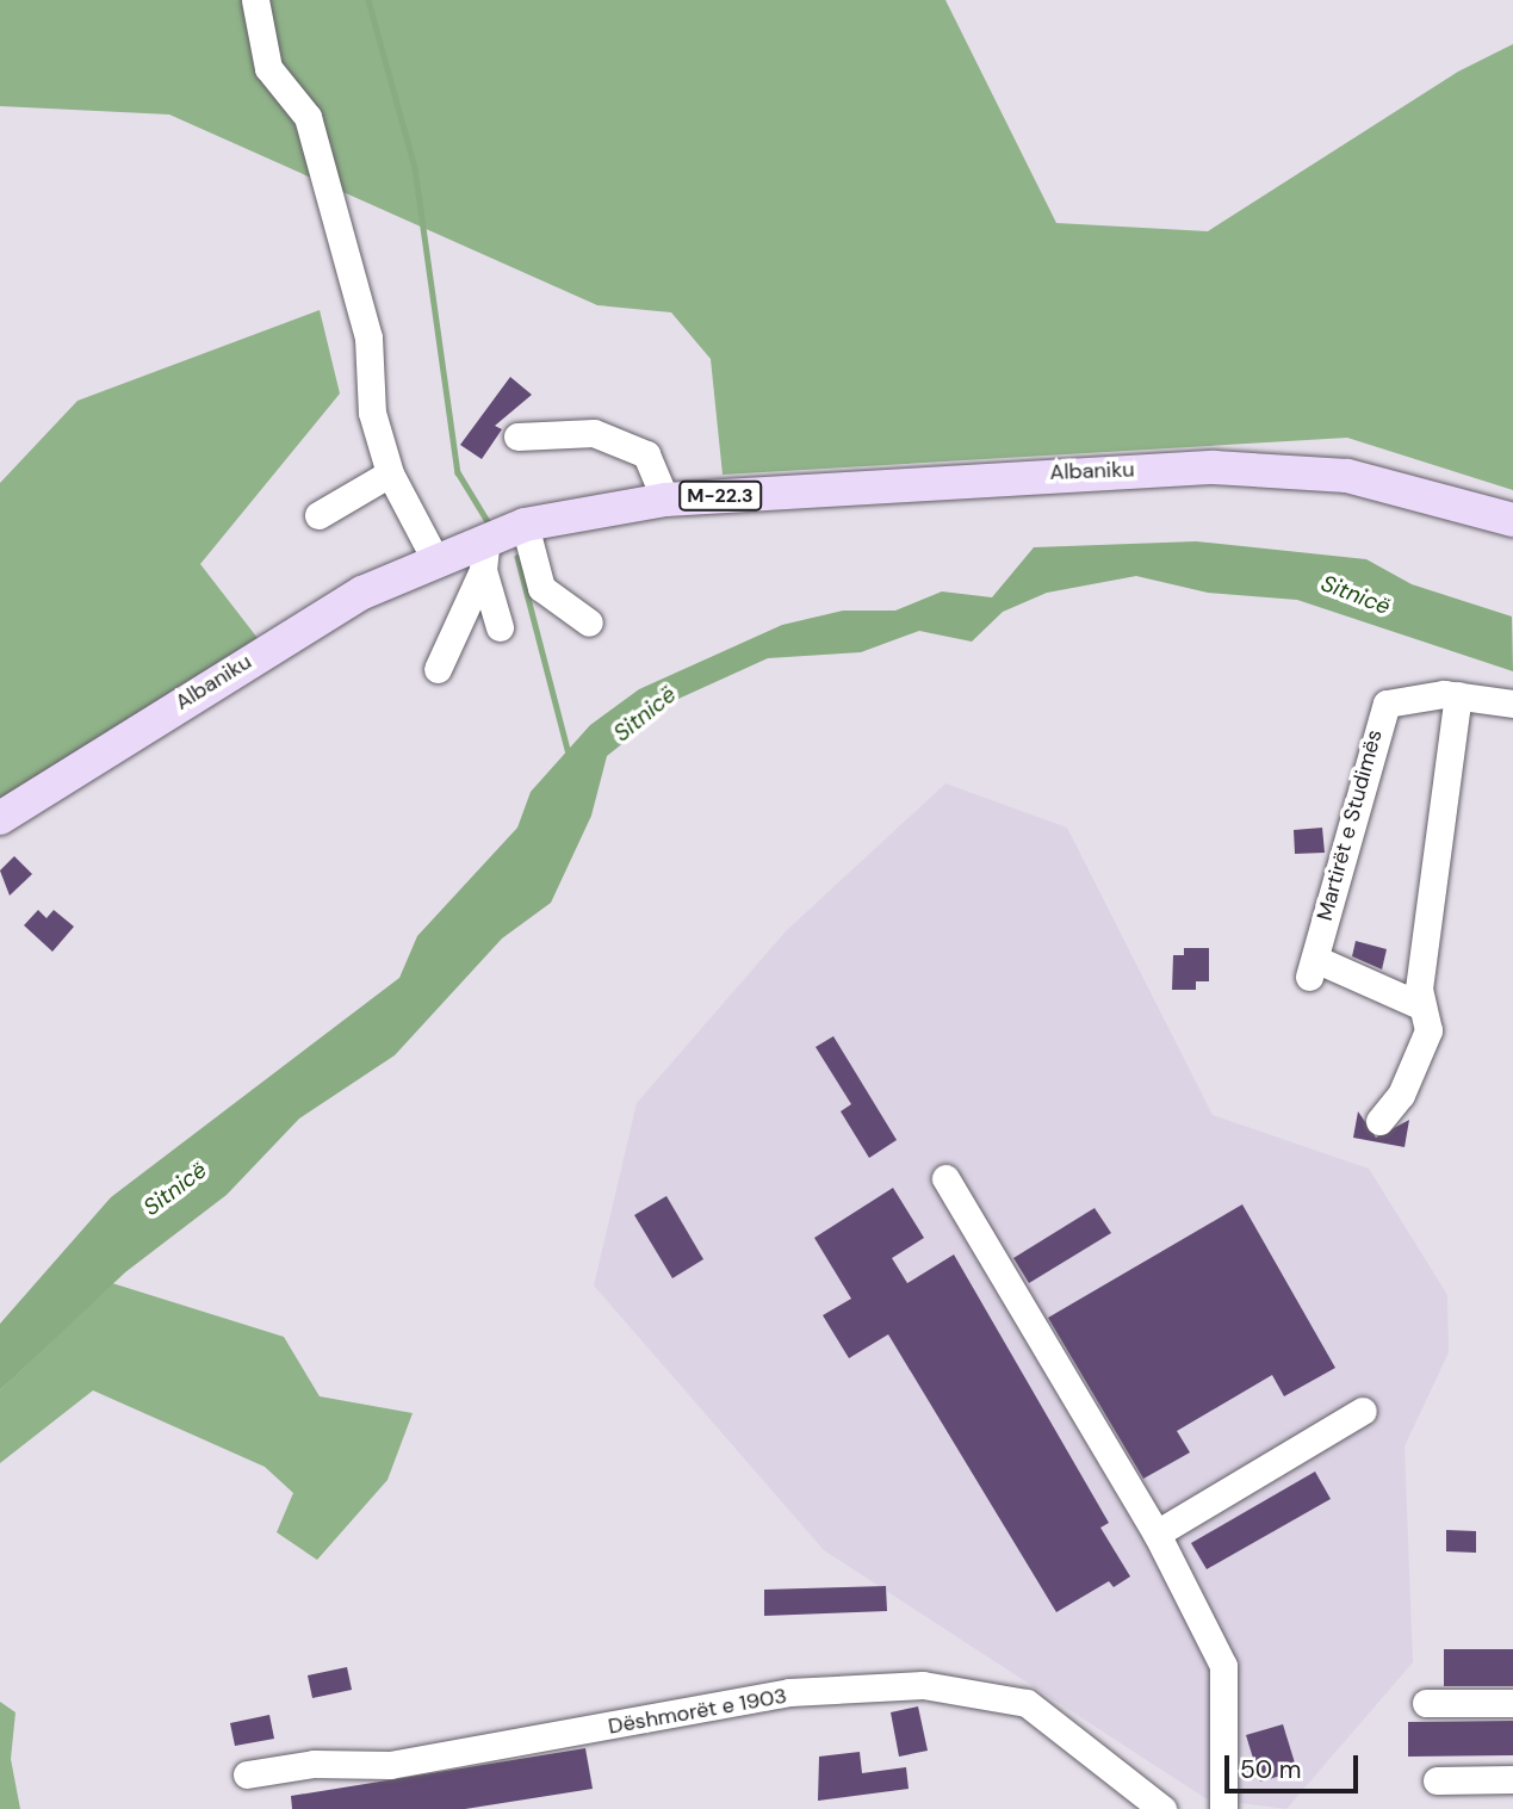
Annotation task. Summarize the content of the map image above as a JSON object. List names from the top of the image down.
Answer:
{
  "streets": {
    "main road": ["Albaniku", "M-22.3"],
    "street": ["Martirët e Studimës", "Dëshmorët e 1903"]
  },
  "water": ["Sitnicë"],
  "scale_bar": "50 m"
}
